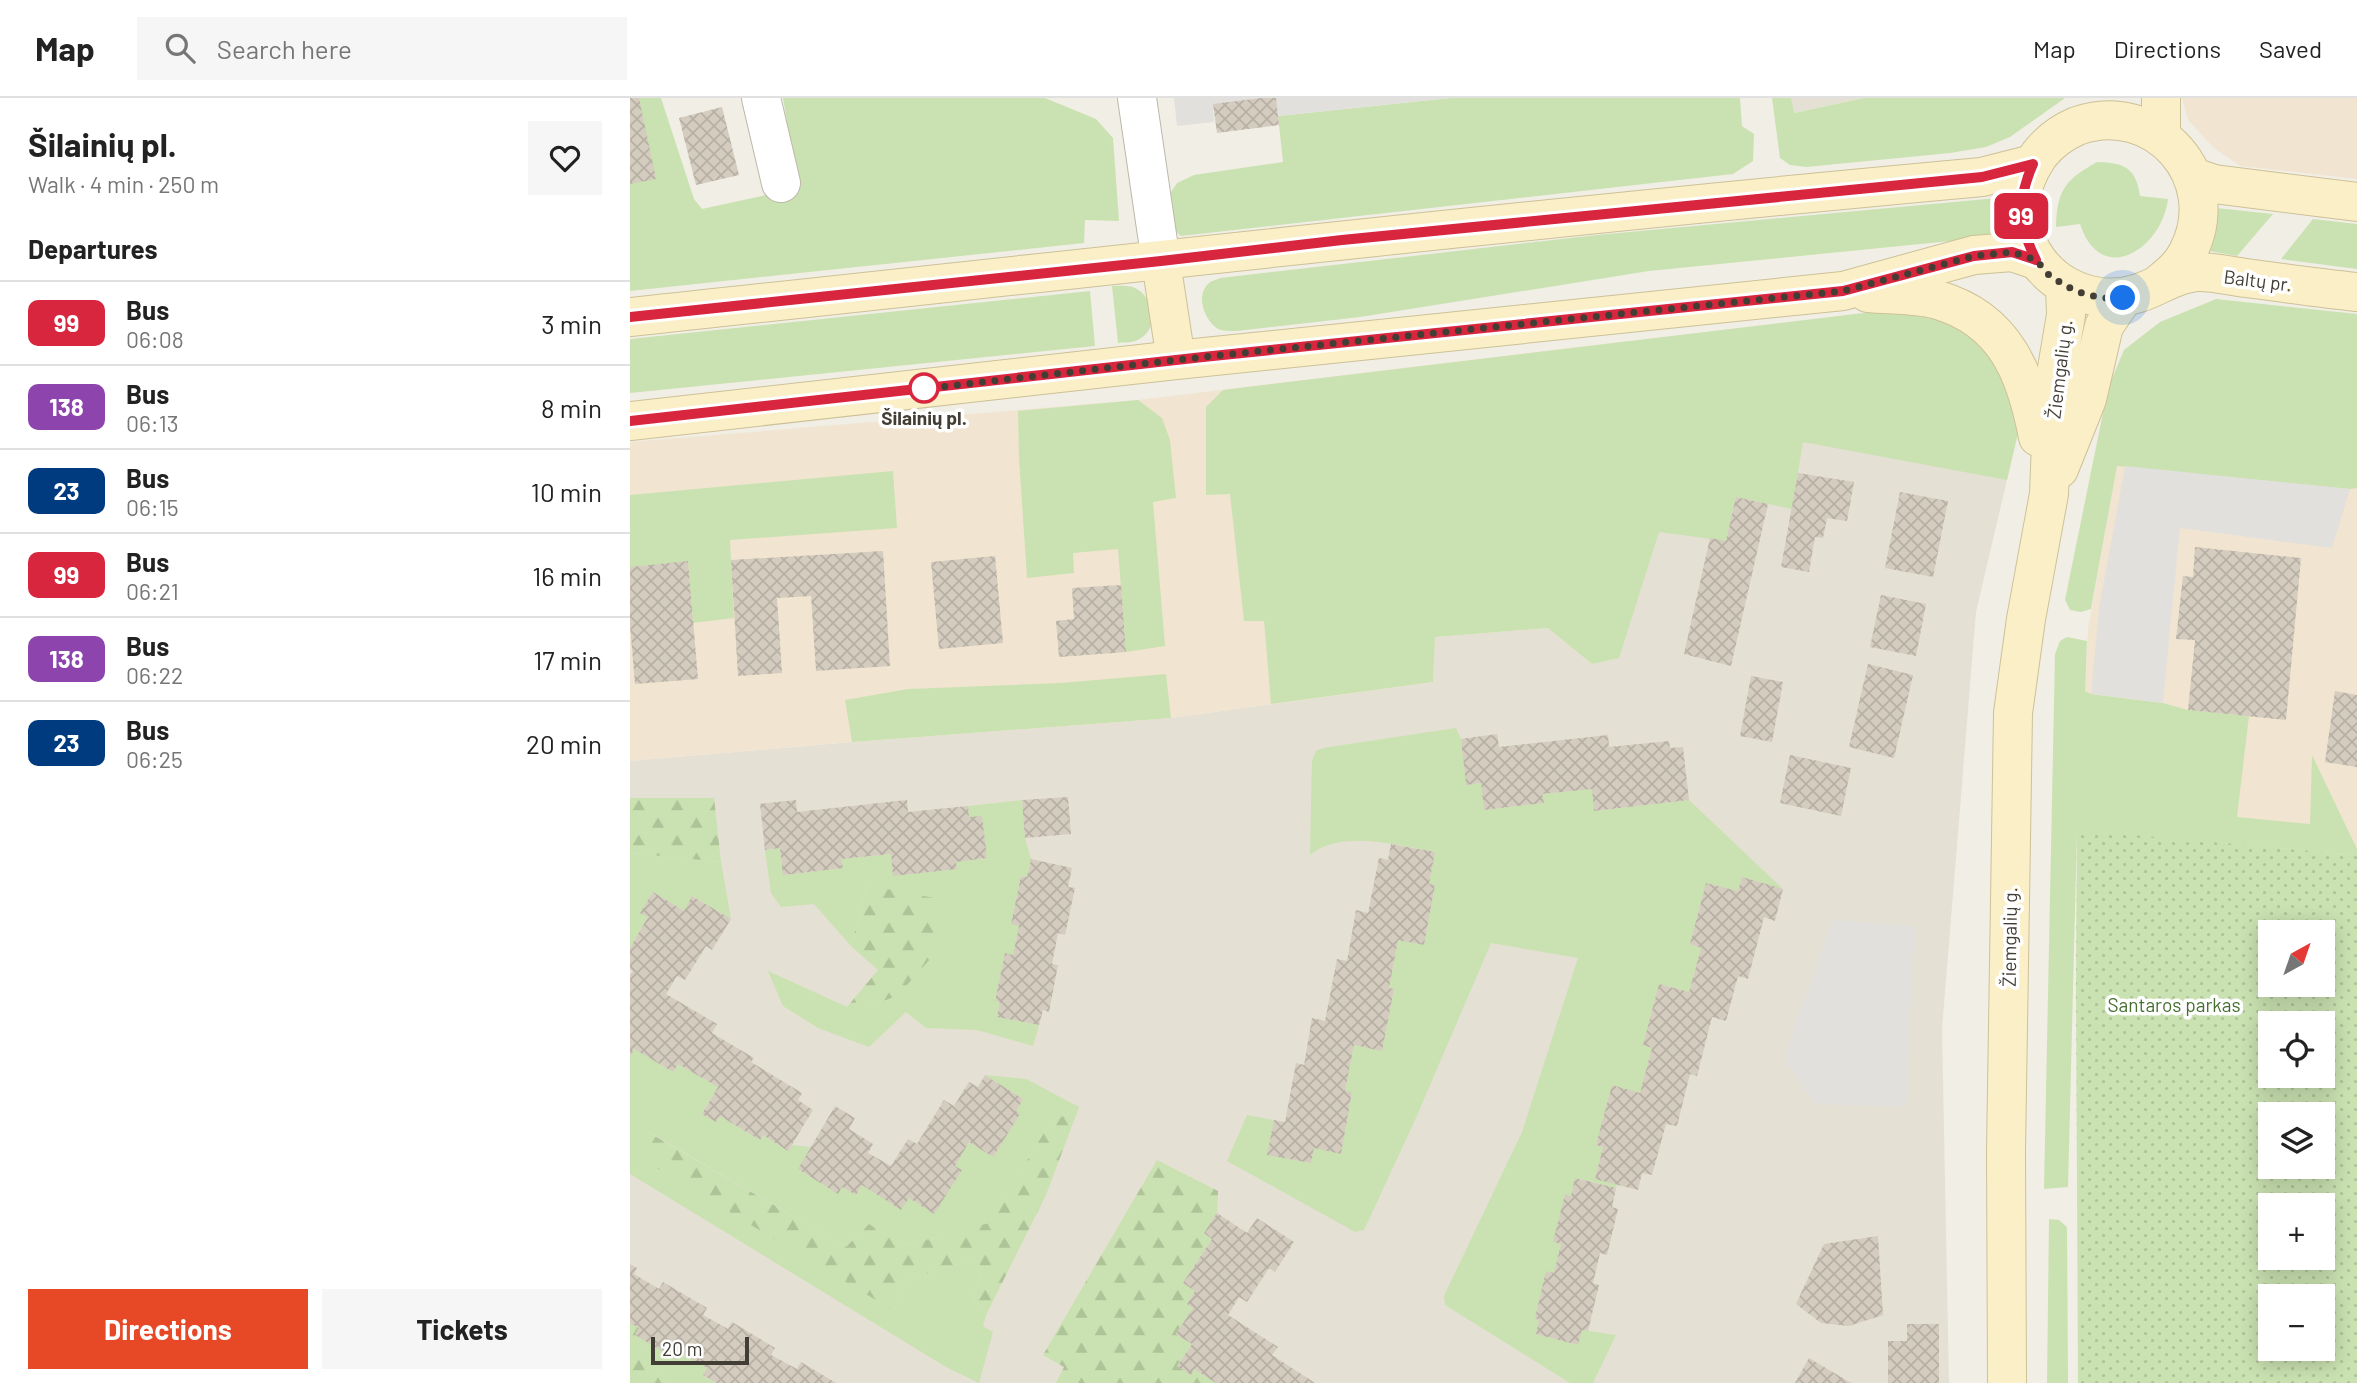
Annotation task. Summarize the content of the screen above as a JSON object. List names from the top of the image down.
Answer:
{
  "streets": {
    "main road": ["Baltų pr.", "Žiemgalių g."]
  },
  "crossings": [
    ["Baltų pr.", "Žiemgalių g."]
  ],
  "parks": ["Santaros parkas"],
  "places": ["Šilainių pl."],
  "lines": ["bus line 99"],
  "scale_bar": "20 m",
  "north": "top right",
  "page": {
    "header": "Map",
    "search": "Search here",
    "nav": ["Map", "Directions", "Saved"],
    "heading": [
      ["Šilainių pl.", "Walk · 4 min · 250 m"],
      "Departures"
    ],
    "on_map": "99",
    "list": [
      {
        "mark": "99",
        "name": "Bus",
        "note": "06:08",
        "value": "3 min"
      },
      {
        "mark": "138",
        "name": "Bus",
        "note": "06:13",
        "value": "8 min"
      },
      {
        "mark": "23",
        "name": "Bus",
        "note": "06:15",
        "value": "10 min"
      },
      {
        "mark": "99",
        "name": "Bus",
        "note": "06:21",
        "value": "16 min"
      },
      {
        "mark": "138",
        "name": "Bus",
        "note": "06:22",
        "value": "17 min"
      },
      {
        "mark": "23",
        "name": "Bus",
        "note": "06:25",
        "value": "20 min"
      }
    ],
    "map_buttons": ["+", "−"],
    "buttons": ["Directions", "Tickets"],
    "scale": "20 m"
  }
}
